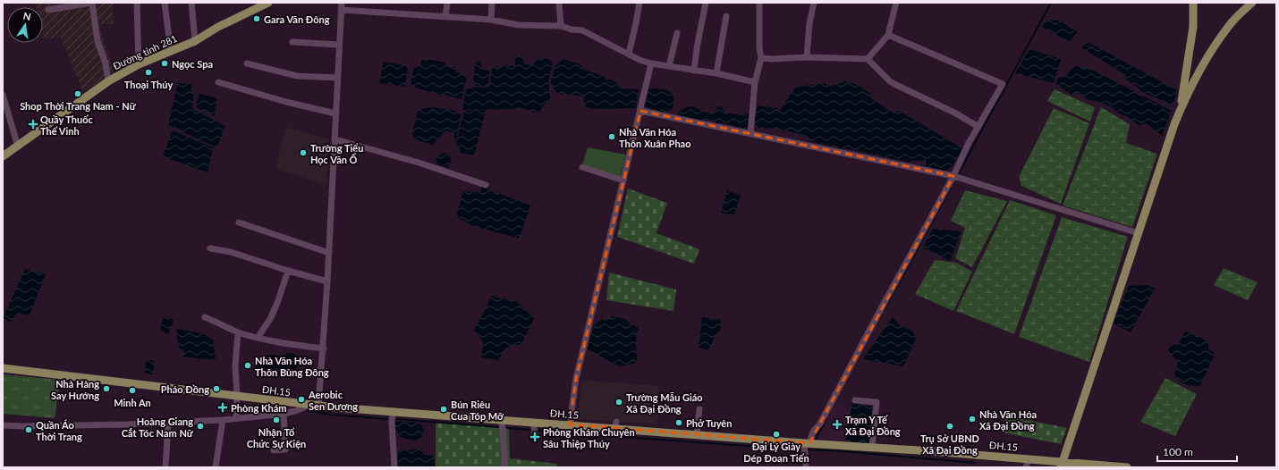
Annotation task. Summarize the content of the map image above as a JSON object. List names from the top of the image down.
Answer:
{
  "streets": {
    "main road": ["Đường tỉnh 281", "ĐH.15"]
  },
  "places": {
    "other": [
      "Gara Văn Đông",
      "Ngọc Spa",
      "Thoại Thúy",
      "Shop Thời Trang Nam - Nữ",
      "Nhà Văn Hóa Thôn Xuân Phao",
      "Trường Tiểu Học Văn Ổ",
      "Nhà Văn Hóa Thôn Bùng Đông",
      "Nhà Hàng Say Hướng",
      "Pháo Đồng",
      "Minh An",
      "Aerobic Sen Dương",
      "Trường Mẫu Giáo Xã Đại Đồng",
      "Bún Riêu Cua Tóp Mỡ",
      "Nhà Văn Hóa Xã Đại Đồng",
      "Nhận Tổ Chức Sự Kiện",
      "Phở Tuyên",
      "Hoàng Giang Cắt Tóc Nam Nữ",
      "Trụ Sở UBND Xã Đại Đồng",
      "Quần Áo Thời Trang",
      "Đại Lý Giày Dép Đoan Tiến"
    ],
    "health": [
      "Quầy Thuốc Thế Vinh",
      "Phòng Khám",
      "Trạm Y Tế Xã Đại Đồng",
      "Phòng Khám Chuyên Sâu Thiệp Thúy"
    ]
  },
  "scale_bar": "100 m",
  "north": "top"
}
